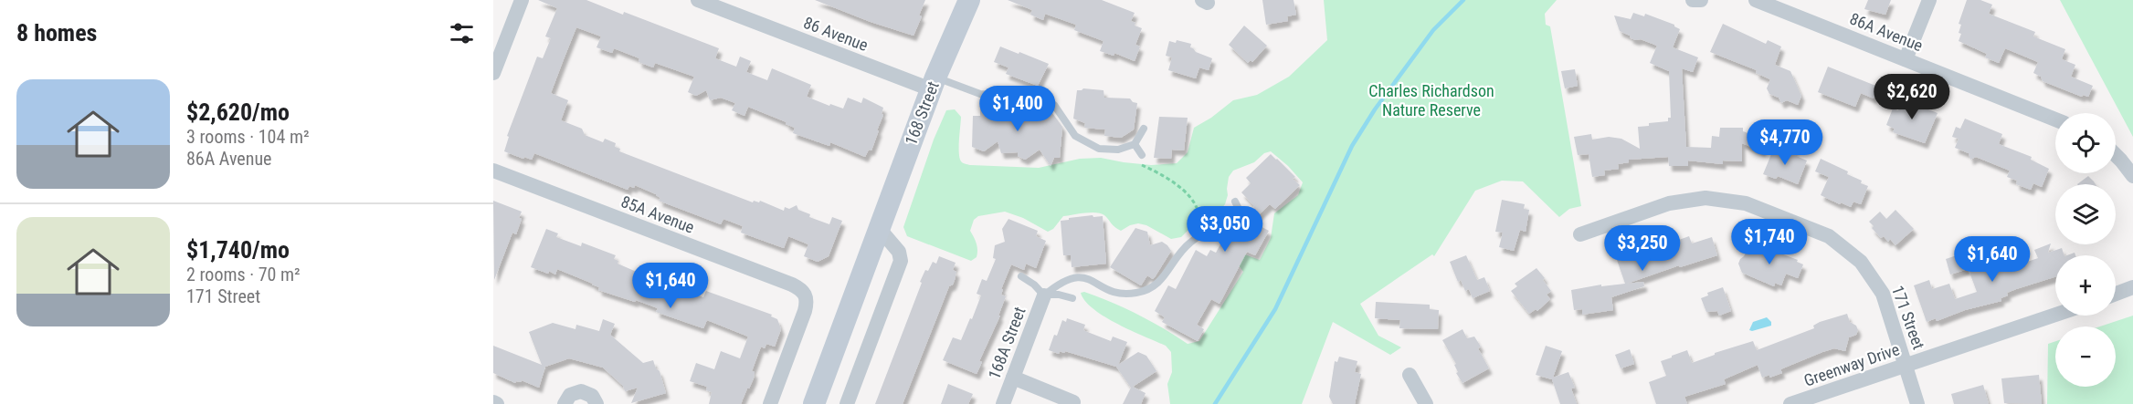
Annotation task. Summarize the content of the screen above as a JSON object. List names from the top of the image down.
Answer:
{
  "streets": {
    "main road": ["168 Street"],
    "street": [
      "86A Avenue",
      "86 Avenue",
      "85A Avenue",
      "171 Street",
      "168A Street",
      "Greenway Drive"
    ]
  },
  "crossings": [
    ["86 Avenue", "168 Street"],
    ["171 Street", "Greenway Drive"]
  ],
  "parks": ["Charles Richardson Nature Reserve"],
  "page": {
    "heading": "8 homes",
    "list": [
      {
        "name": "$2,620/mo",
        "note": "3 rooms · 104 m² · 86A Avenue"
      },
      {
        "name": "$1,740/mo",
        "note": "2 rooms · 70 m² · 171 Street"
      }
    ],
    "price": [
      "$2,620",
      "$1,400",
      "$4,770",
      "$3,050",
      "$1,740",
      "$3,250",
      "$1,640",
      "$1,640"
    ],
    "map_buttons": ["+", "−"]
  }
}
